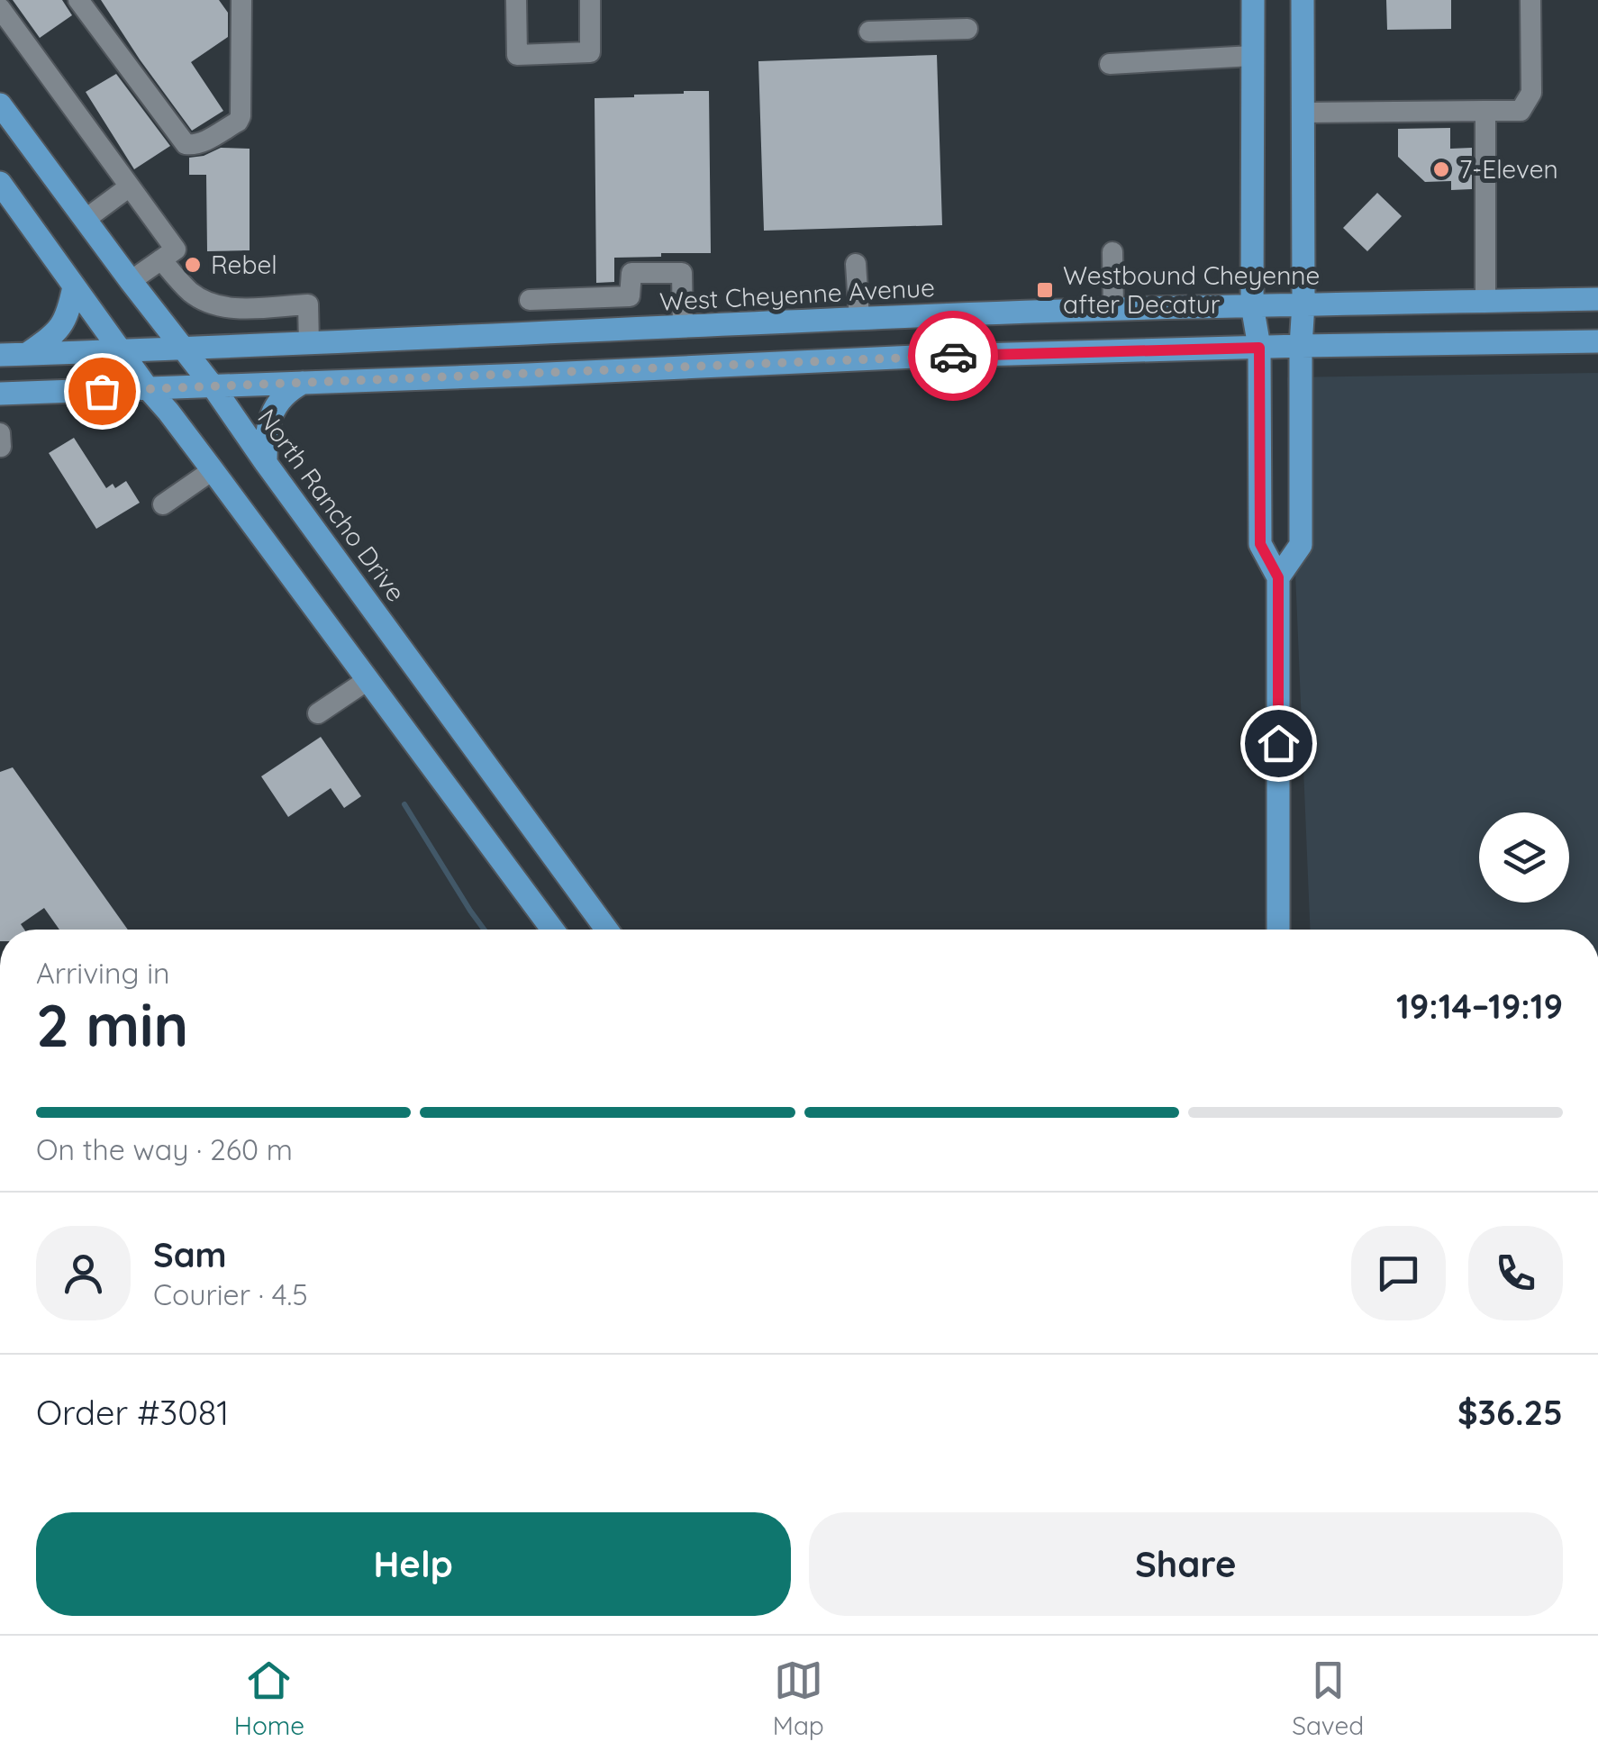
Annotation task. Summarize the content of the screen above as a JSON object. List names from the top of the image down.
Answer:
{
  "streets": {
    "main road": ["West Cheyenne Avenue", "North Rancho Drive"]
  },
  "crossings": [
    ["West Cheyenne Avenue", "North Rancho Drive"]
  ],
  "places": {
    "other": ["7-Eleven", "Rebel"],
    "transit": ["Westbound Cheyenne after Decatur"]
  },
  "page": {
    "heading": ["2 min", "Arriving in", "19:14–19:19"],
    "panel": [
      "Sam",
      "Courier · 4.5",
      "Order #3081",
      "$36.25"
    ],
    "bar": "On the way · 260 m",
    "buttons": ["Help", "Share"],
    "tabs": ["Home", "Map", "Saved"]
  }
}
